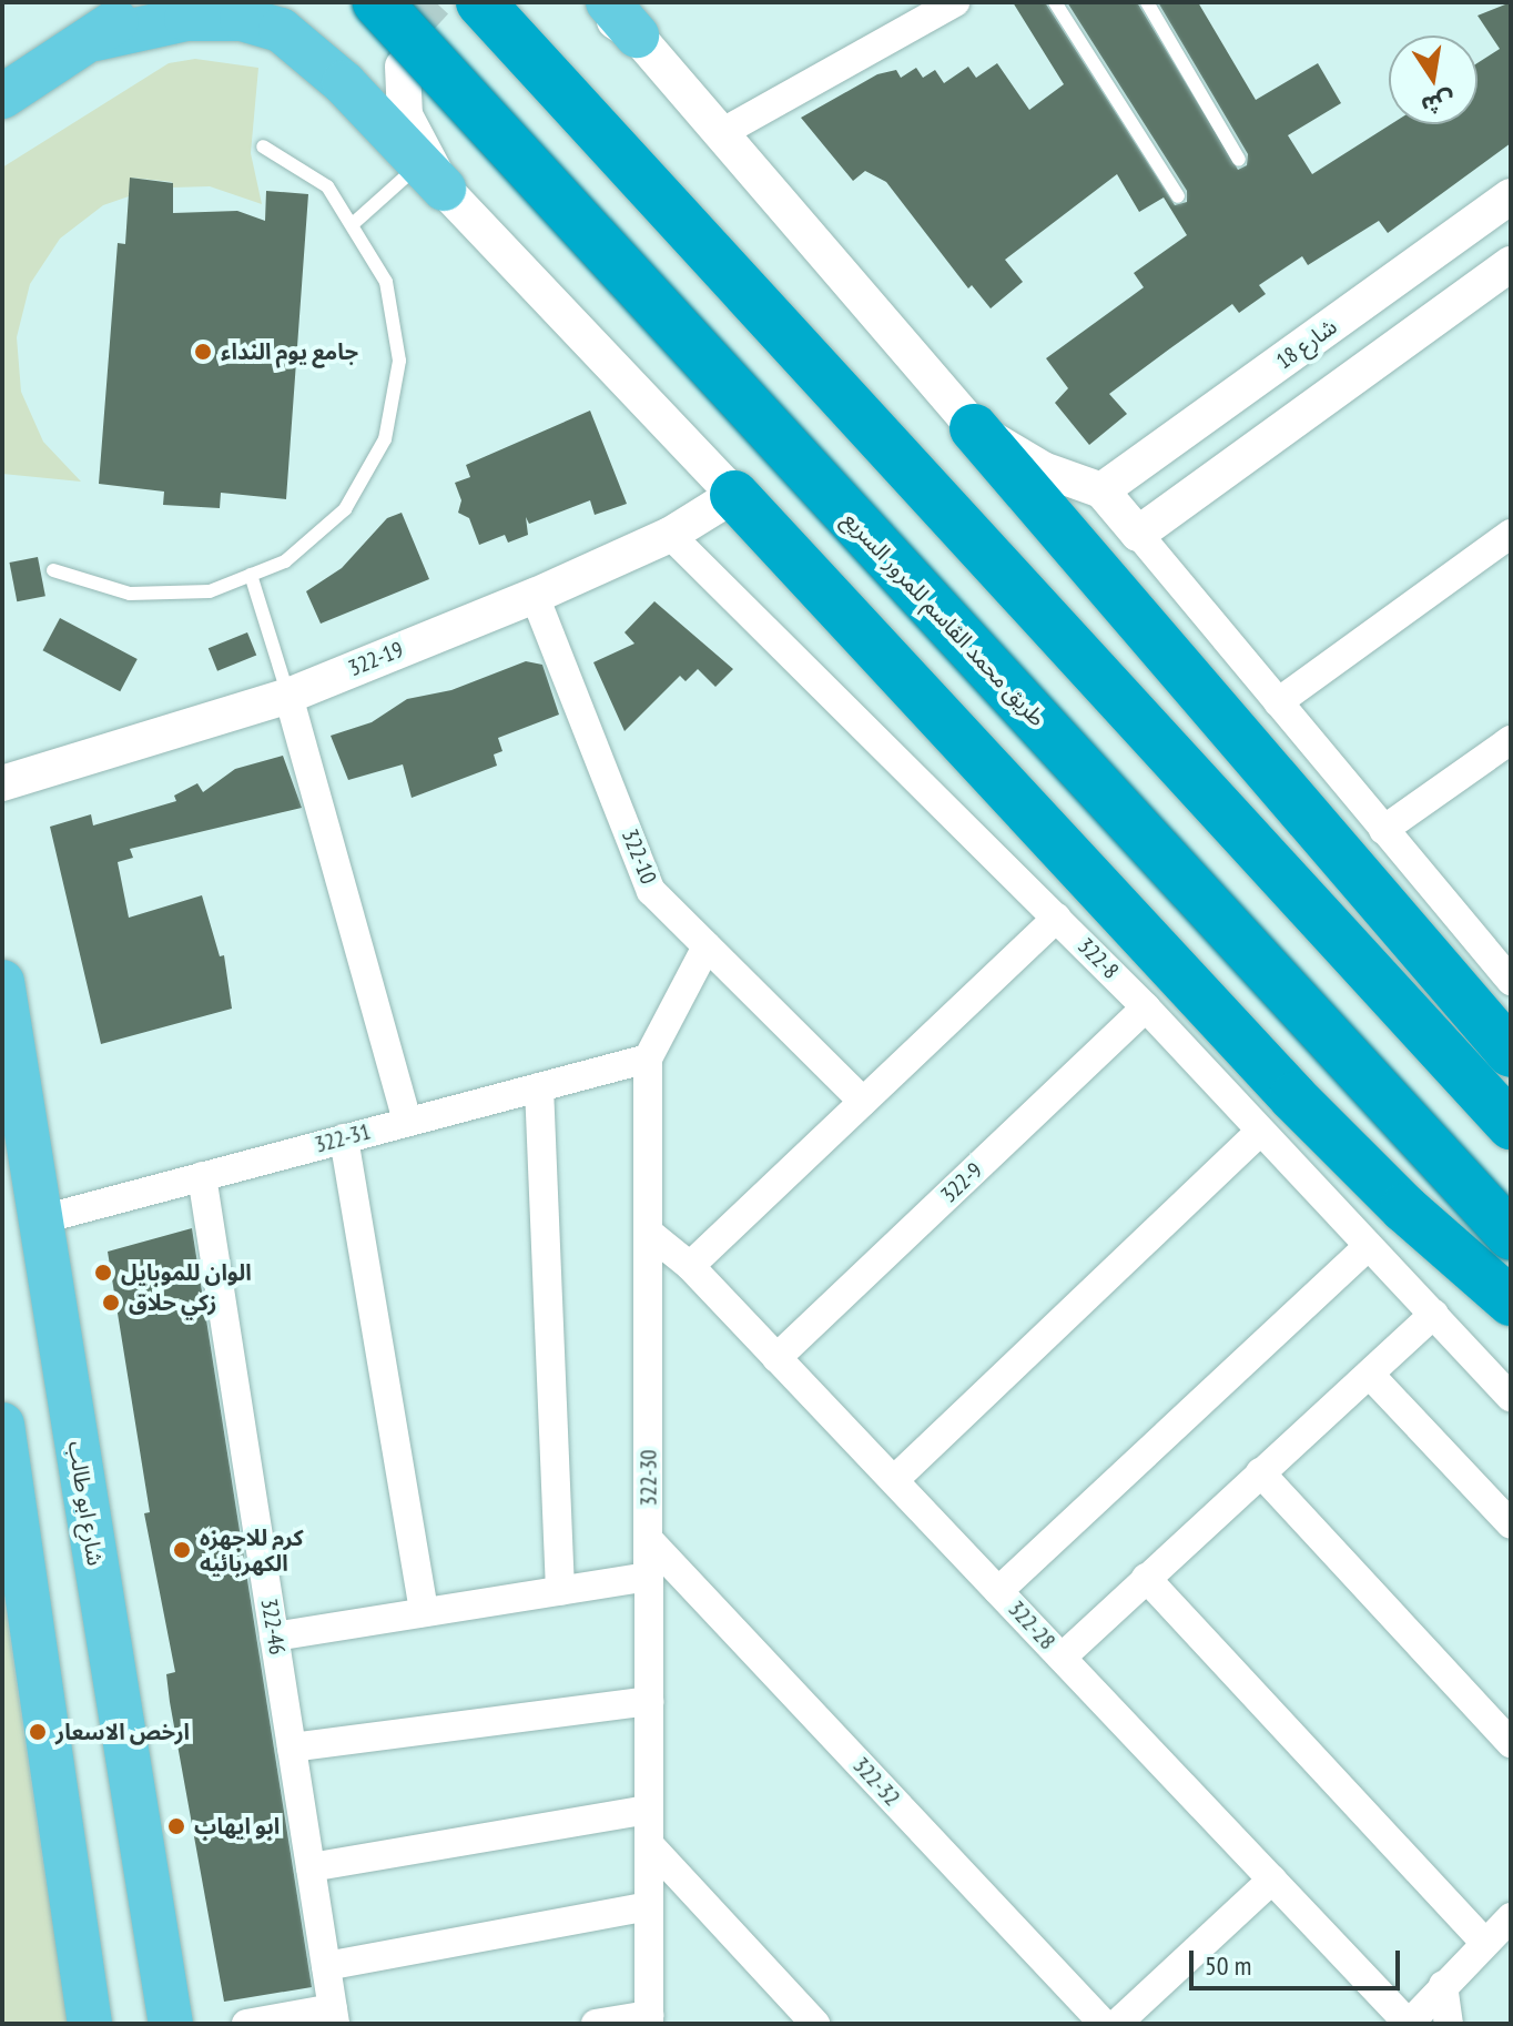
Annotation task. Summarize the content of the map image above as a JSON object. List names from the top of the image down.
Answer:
{
  "streets": {
    "highway": ["طريق محمد القاسم للمرور السريع"],
    "main road": ["شارع ابو طالب"],
    "street": [
      "شارع 18",
      "322-19",
      "322-10",
      "322-8",
      "322-31",
      "322-9",
      "322-30",
      "322-28",
      "322-46",
      "322-32"
    ]
  },
  "crossings": [
    ["322-19", "322-10"],
    ["322-19", "322-8"],
    ["322-10", "322-30"],
    ["322-8", "322-9"],
    ["322-31", "322-30"],
    ["322-31", "شارع ابو طالب"],
    ["322-31", "322-46"],
    ["322-9", "322-28"],
    ["322-30", "322-28"],
    ["322-30", "322-32"]
  ],
  "places": [
    "جامع يوم النداء",
    "الوان للموبايل",
    "زكي حلاق",
    "كرم للاجهزه الكهربائيه",
    "ارخص الاسعار",
    "ابو ايهاب"
  ],
  "scale_bar": "50 m",
  "north": "bottom"
}
